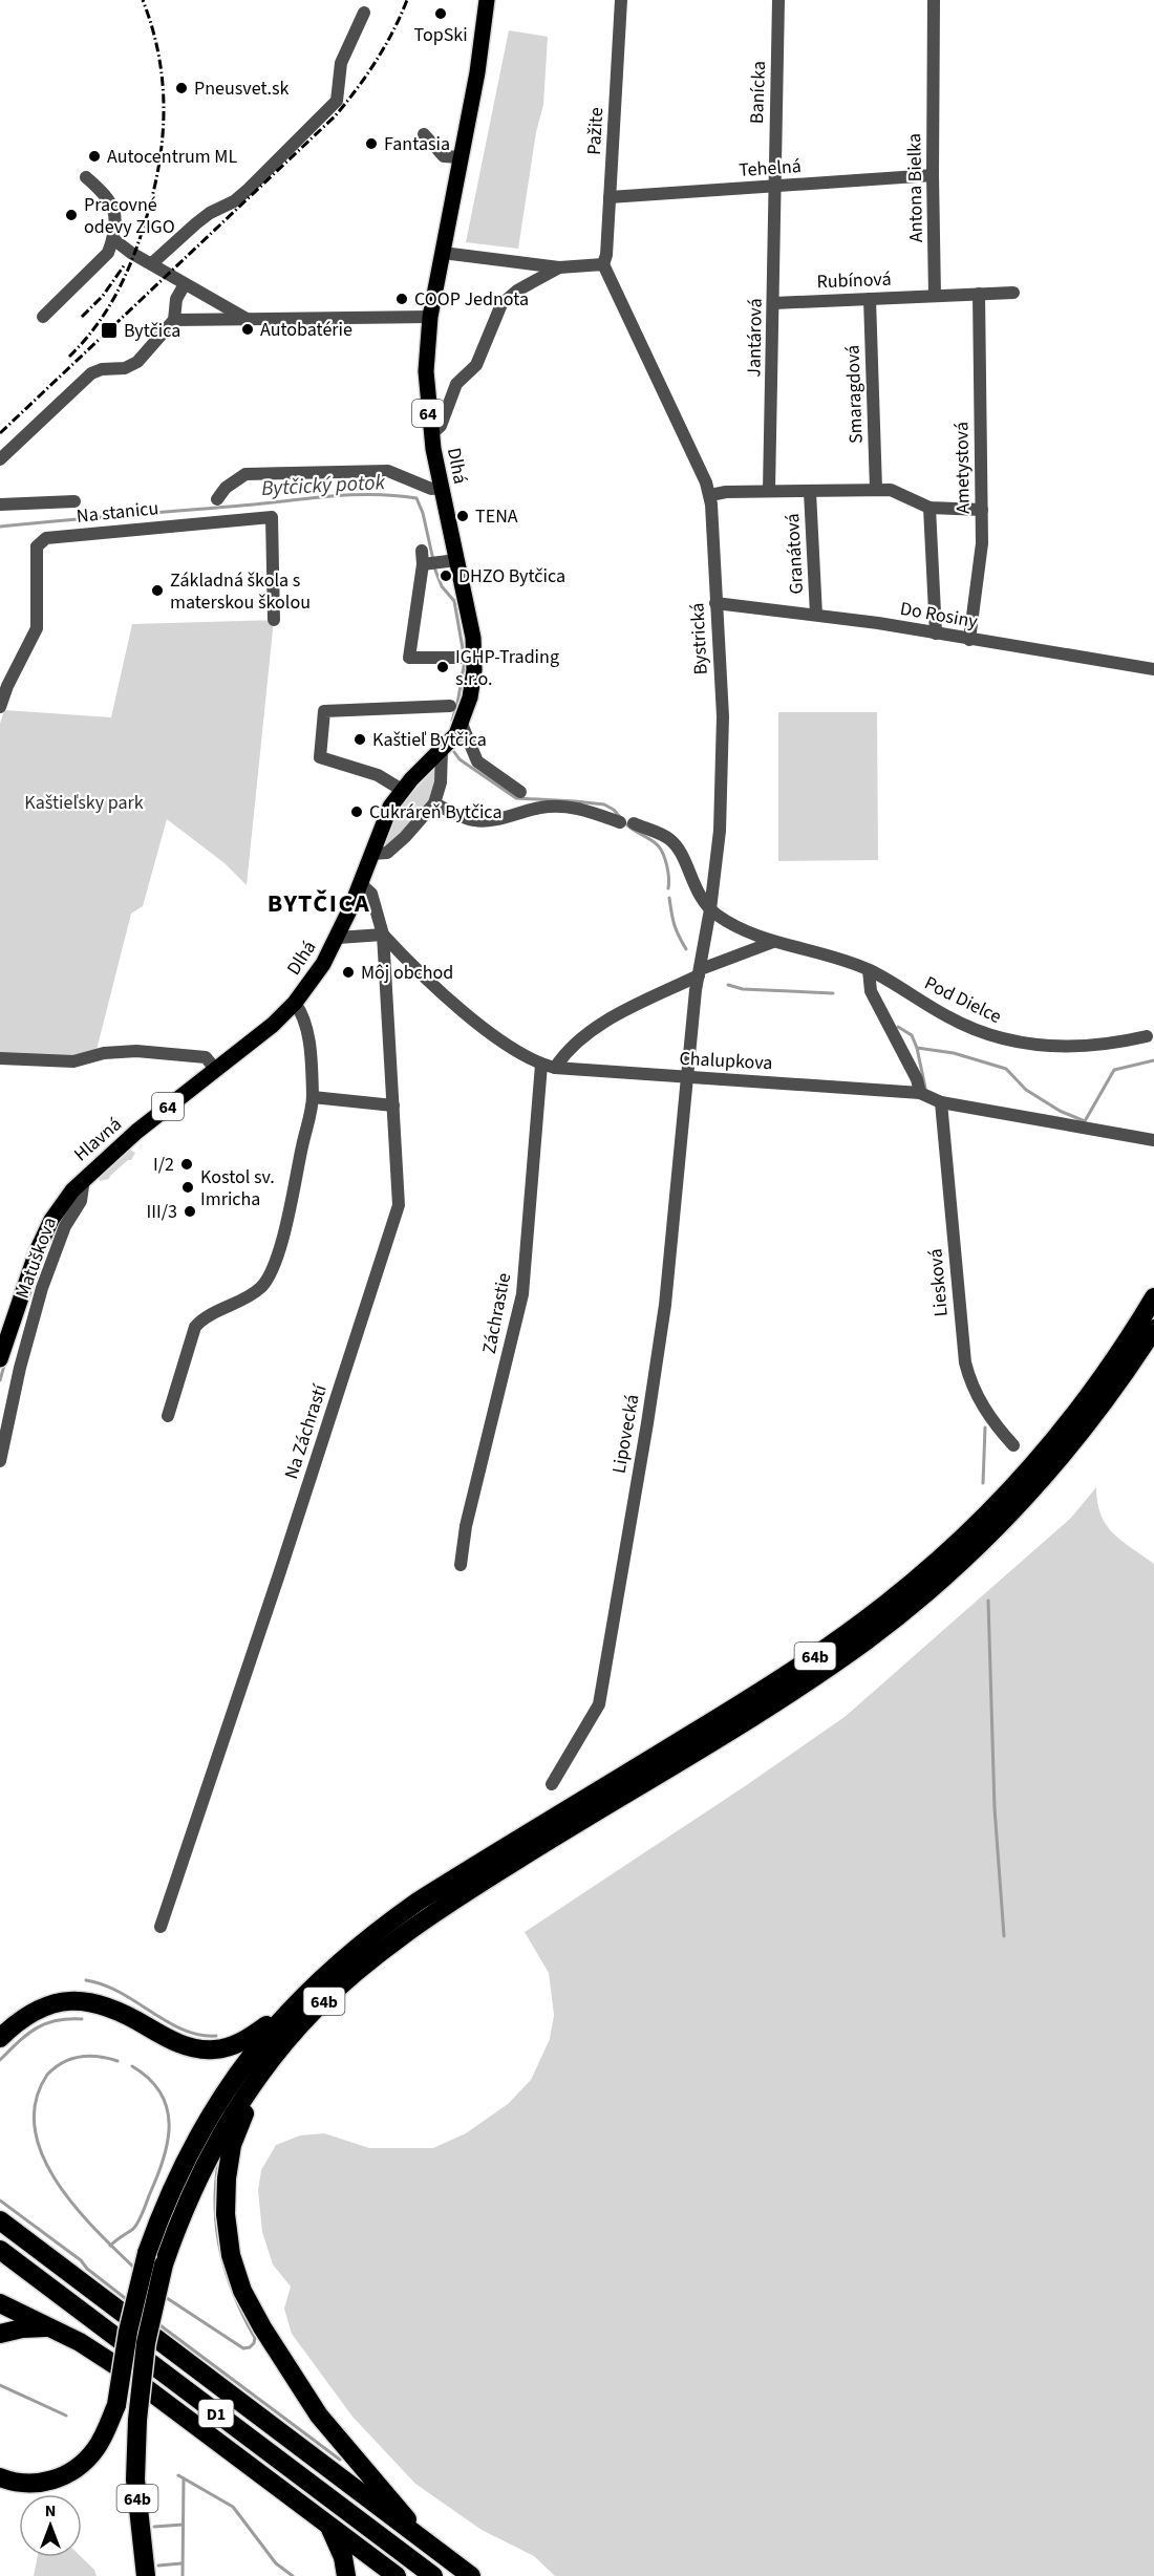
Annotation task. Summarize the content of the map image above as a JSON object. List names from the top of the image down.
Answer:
{
  "streets": {
    "highway": ["64b", "D1"],
    "main road": ["64", "Dlhá", "Hlavná"],
    "street": [
      "Banícka",
      "Pažite",
      "Tehelná",
      "Antona Bielka",
      "Rubínová",
      "Jantárová",
      "Smaragdová",
      "Ametystová",
      "Na stanicu",
      "Granátová",
      "Do Rosiny",
      "Bystrická",
      "Pod Dielce",
      "Chalupkova",
      "Matuškova",
      "Liesková",
      "Záchrastie",
      "Na Záchrastí",
      "Lipovecká"
    ]
  },
  "crossings": [
    ["Banícka", "Tehelná"],
    ["Banícka", "Jantárová"],
    ["Pažite", "Tehelná"],
    ["Pažite", "Bystrická"],
    ["Tehelná", "Antona Bielka"],
    ["Tehelná", "Jantárová"],
    ["Antona Bielka", "Rubínová"],
    ["Rubínová", "Jantárová"],
    ["Rubínová", "Smaragdová"],
    ["Dlhá", "Hlavná"],
    ["Dlhá", "Na Záchrastí"],
    ["Ametystová", "Do Rosiny"],
    ["Granátová", "Do Rosiny"],
    ["Do Rosiny", "Bystrická"],
    ["Bystrická", "Pod Dielce"],
    ["Bystrická", "Chalupkova"],
    ["Bystrická", "Lipovecká"],
    ["Chalupkova", "Liesková"],
    ["Chalupkova", "Záchrastie"],
    ["Chalupkova", "Na Záchrastí"],
    ["Chalupkova", "Lipovecká"],
    ["Hlavná", "Matuškova"]
  ],
  "districts": ["BYTČICA"],
  "water": ["Bytčický potok"],
  "parks": ["Kaštieľsky park"],
  "places": {
    "other": [
      "TopSki",
      "Pneusvet.sk",
      "Fantasia",
      "Autocentrum ML",
      "Pracovné odevy ZIGO",
      "COOP Jednota",
      "Autobatérie",
      "TENA",
      "DHZO Bytčica",
      "Základná škola s materskou školou",
      "IGHP-Trading s.r.o.",
      "Kaštieľ Bytčica",
      "Cukráreň Bytčica",
      "Môj obchod",
      "I/2",
      "Kostol sv. Imricha",
      "III/3"
    ],
    "transit": ["Bytčica"]
  },
  "north": "top"
}
